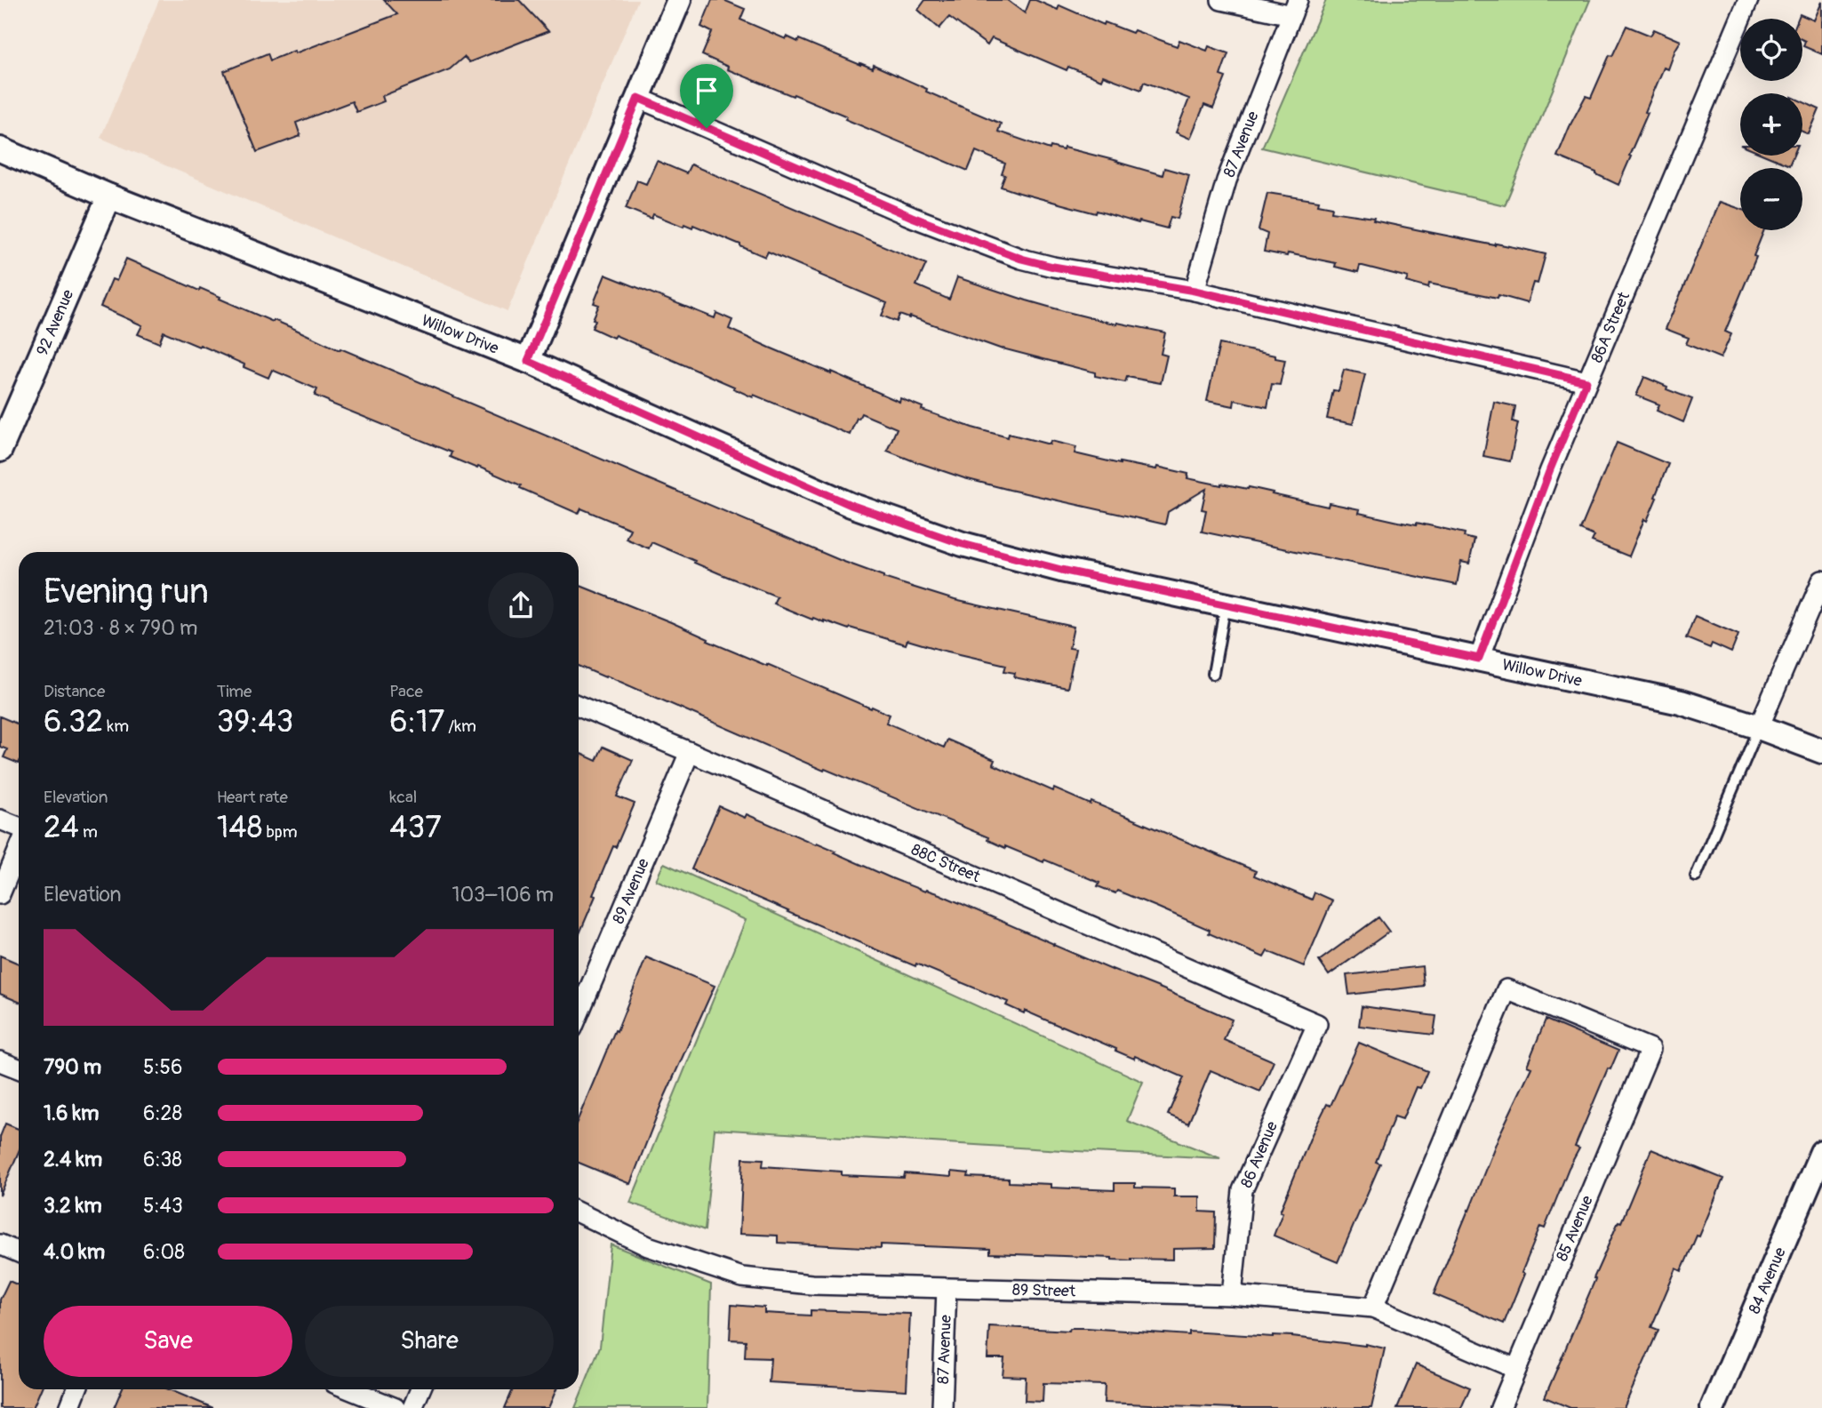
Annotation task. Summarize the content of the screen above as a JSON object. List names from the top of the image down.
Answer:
{
  "streets": {
    "street": [
      "87 Avenue",
      "92 Avenue",
      "86A Street",
      "Willow Drive",
      "88C Street",
      "89 Avenue",
      "86 Avenue",
      "85 Avenue",
      "84 Avenue",
      "89 Street"
    ]
  },
  "crossings": [
    ["87 Avenue", "89 Street"],
    ["92 Avenue", "Willow Drive"],
    ["86A Street", "Willow Drive"],
    ["88C Street", "89 Avenue"],
    ["88C Street", "86 Avenue"],
    ["86 Avenue", "89 Street"],
    ["85 Avenue", "89 Street"]
  ],
  "page": {
    "map_buttons": ["+", "−"],
    "heading": ["Evening run", "21:03 · 8 × 790 m"],
    "stats": [
      ["Distance", "6.32 km"],
      ["Time", "39:43"],
      ["Pace", "6:17 /km"],
      ["Elevation", "24 m"],
      ["Heart rate", "148 bpm"],
      ["kcal", "437"]
    ],
    "chart": ["Elevation", "103–106 m"],
    "list": [
      {
        "name": "790 m",
        "note": "5:56"
      },
      {
        "name": "1.6 km",
        "note": "6:28"
      },
      {
        "name": "2.4 km",
        "note": "6:38"
      },
      {
        "name": "3.2 km",
        "note": "5:43"
      },
      {
        "name": "4.0 km",
        "note": "6:08"
      }
    ],
    "buttons": ["Save", "Share"]
  }
}
